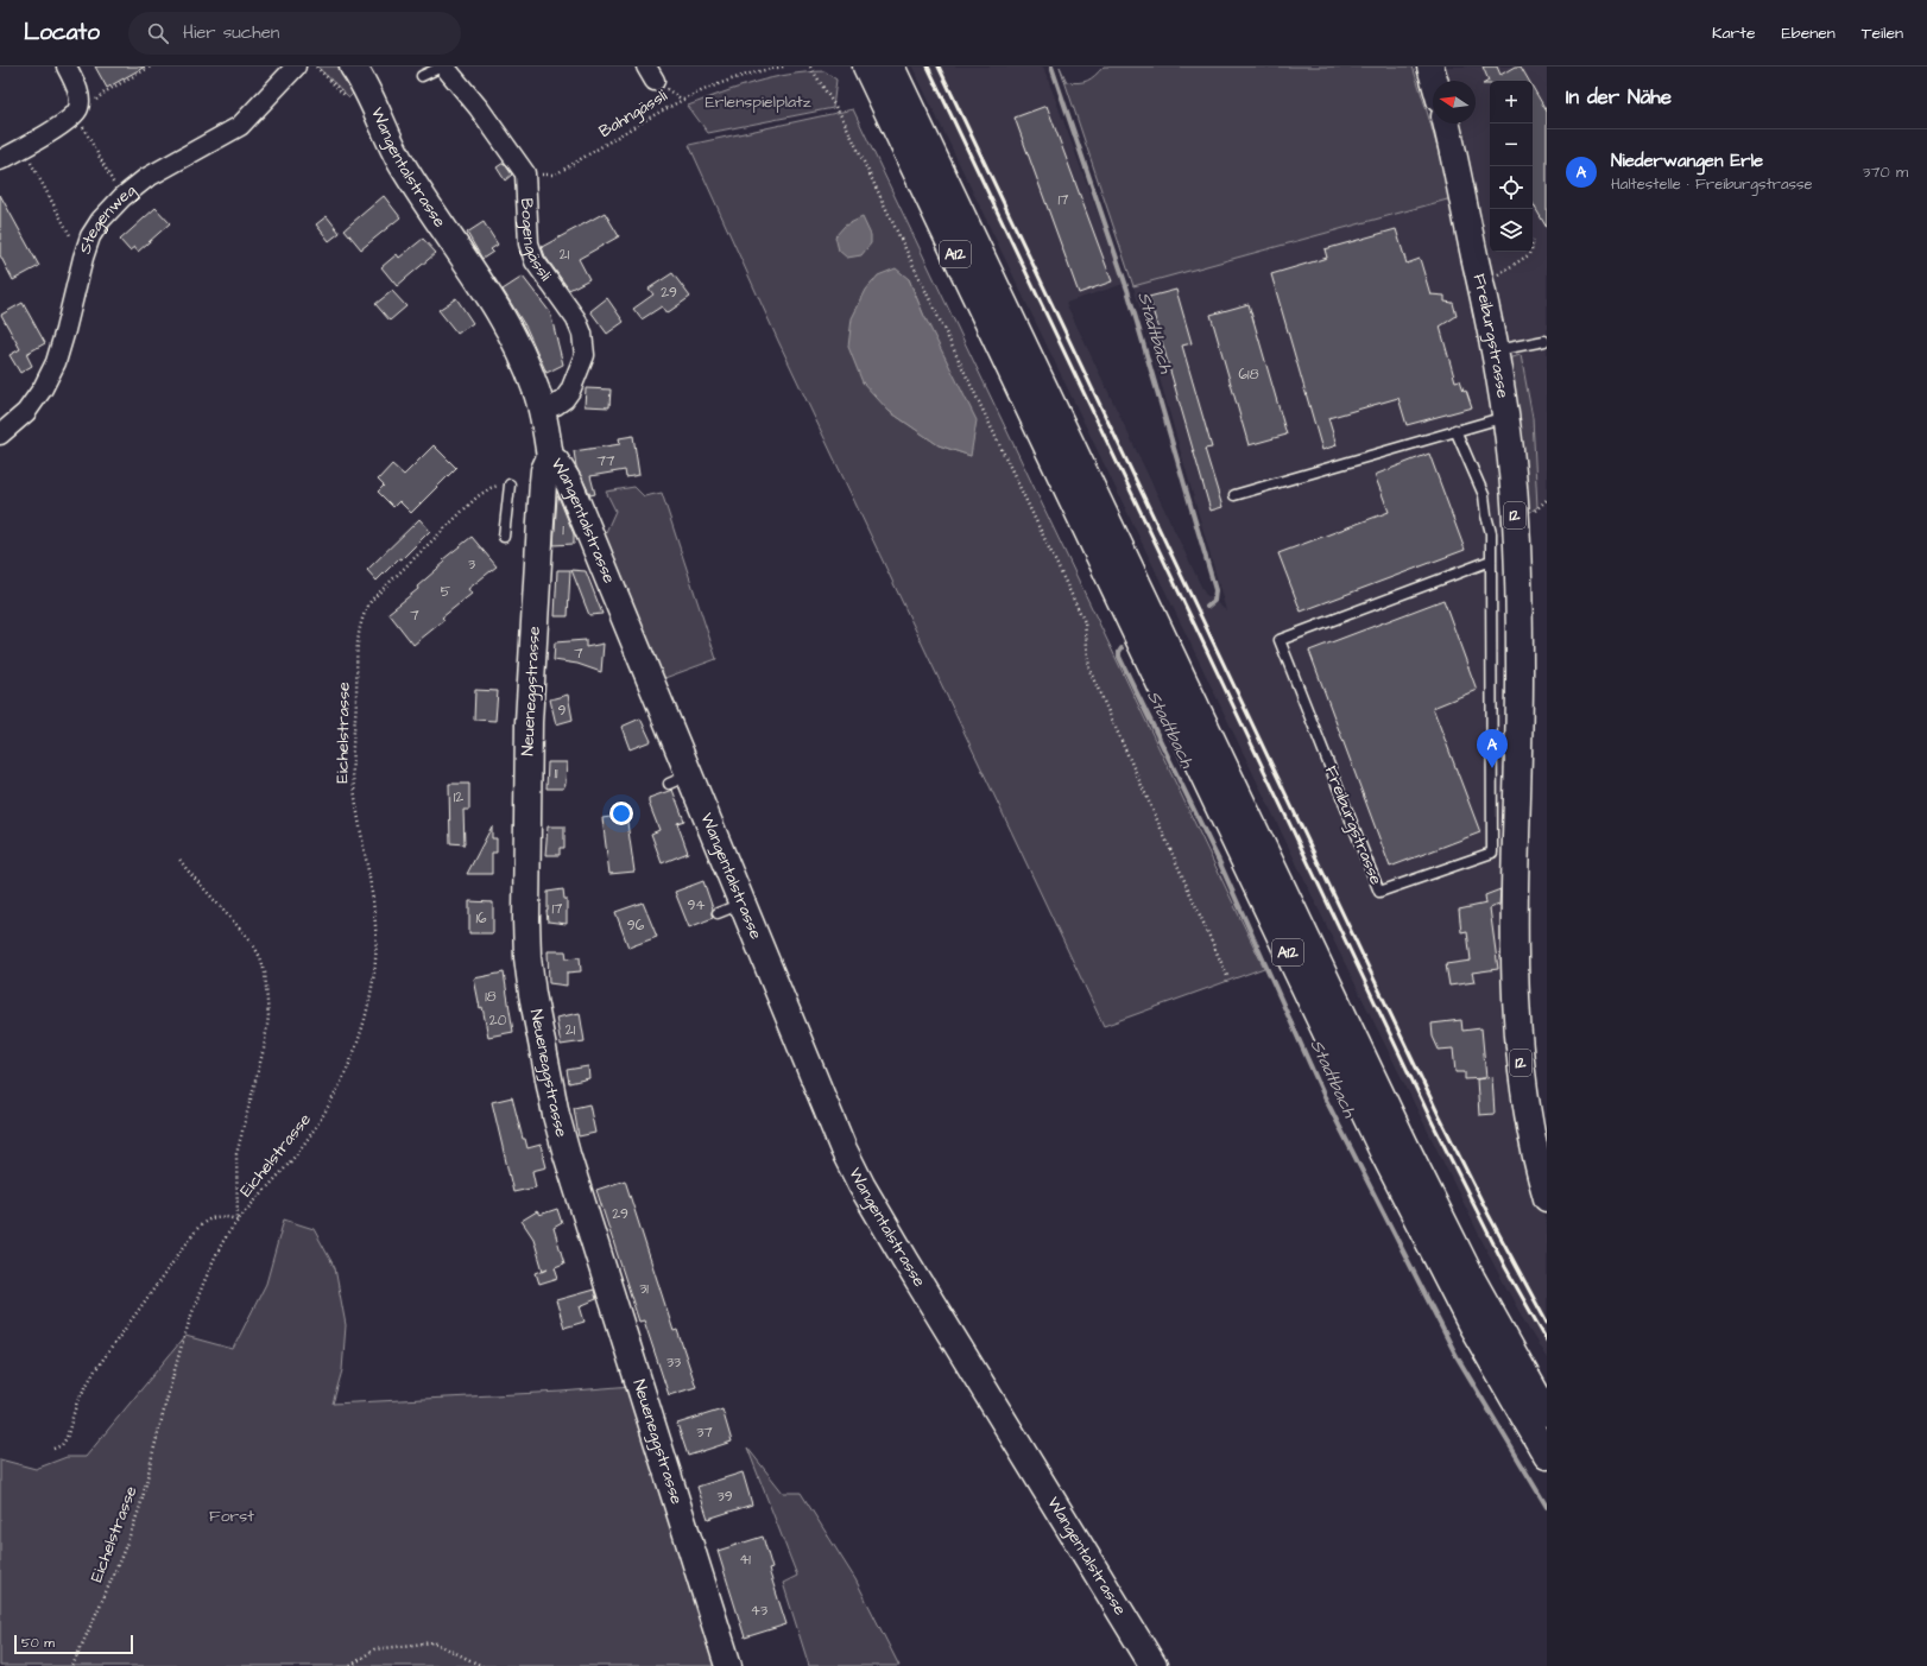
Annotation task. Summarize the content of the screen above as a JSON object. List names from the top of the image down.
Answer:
{
  "streets": {
    "main road": [
      "Wangentalstrasse",
      "A12",
      "Freiburgstrasse",
      "12",
      "Neueneggstrasse"
    ],
    "street": ["Stegenweg", "Bogengässli"],
    "path": ["Bahngässli", "Eichelstrasse"]
  },
  "crossings": [
    ["Bahngässli", "Bogengässli"],
    ["Wangentalstrasse", "Bogengässli"],
    ["Wangentalstrasse", "Neueneggstrasse"]
  ],
  "water": ["Stadtbach"],
  "parks": ["Erlenspielplatz", "Forst"],
  "house_numbers": [
    "17",
    "21",
    "29",
    "618",
    "77",
    "1",
    "3",
    "5",
    "7",
    "7",
    "9",
    "11",
    "12",
    "94",
    "17",
    "16",
    "96",
    "18",
    "20",
    "21",
    "29",
    "31",
    "33",
    "37",
    "39",
    "41",
    "43"
  ],
  "scale_bar": "50 m",
  "north": "left",
  "page": {
    "header": "Locato",
    "search": "Hier suchen",
    "nav": ["Karte", "Ebenen", "Teilen"],
    "heading": "In der Nähe",
    "map_buttons": ["+", "−"],
    "list": [
      {
        "mark": "A",
        "name": "Niederwangen Erle",
        "note": "Haltestelle · Freiburgstrasse",
        "value": "370 m"
      }
    ],
    "pins": "A",
    "scale": "50 m"
  }
}
